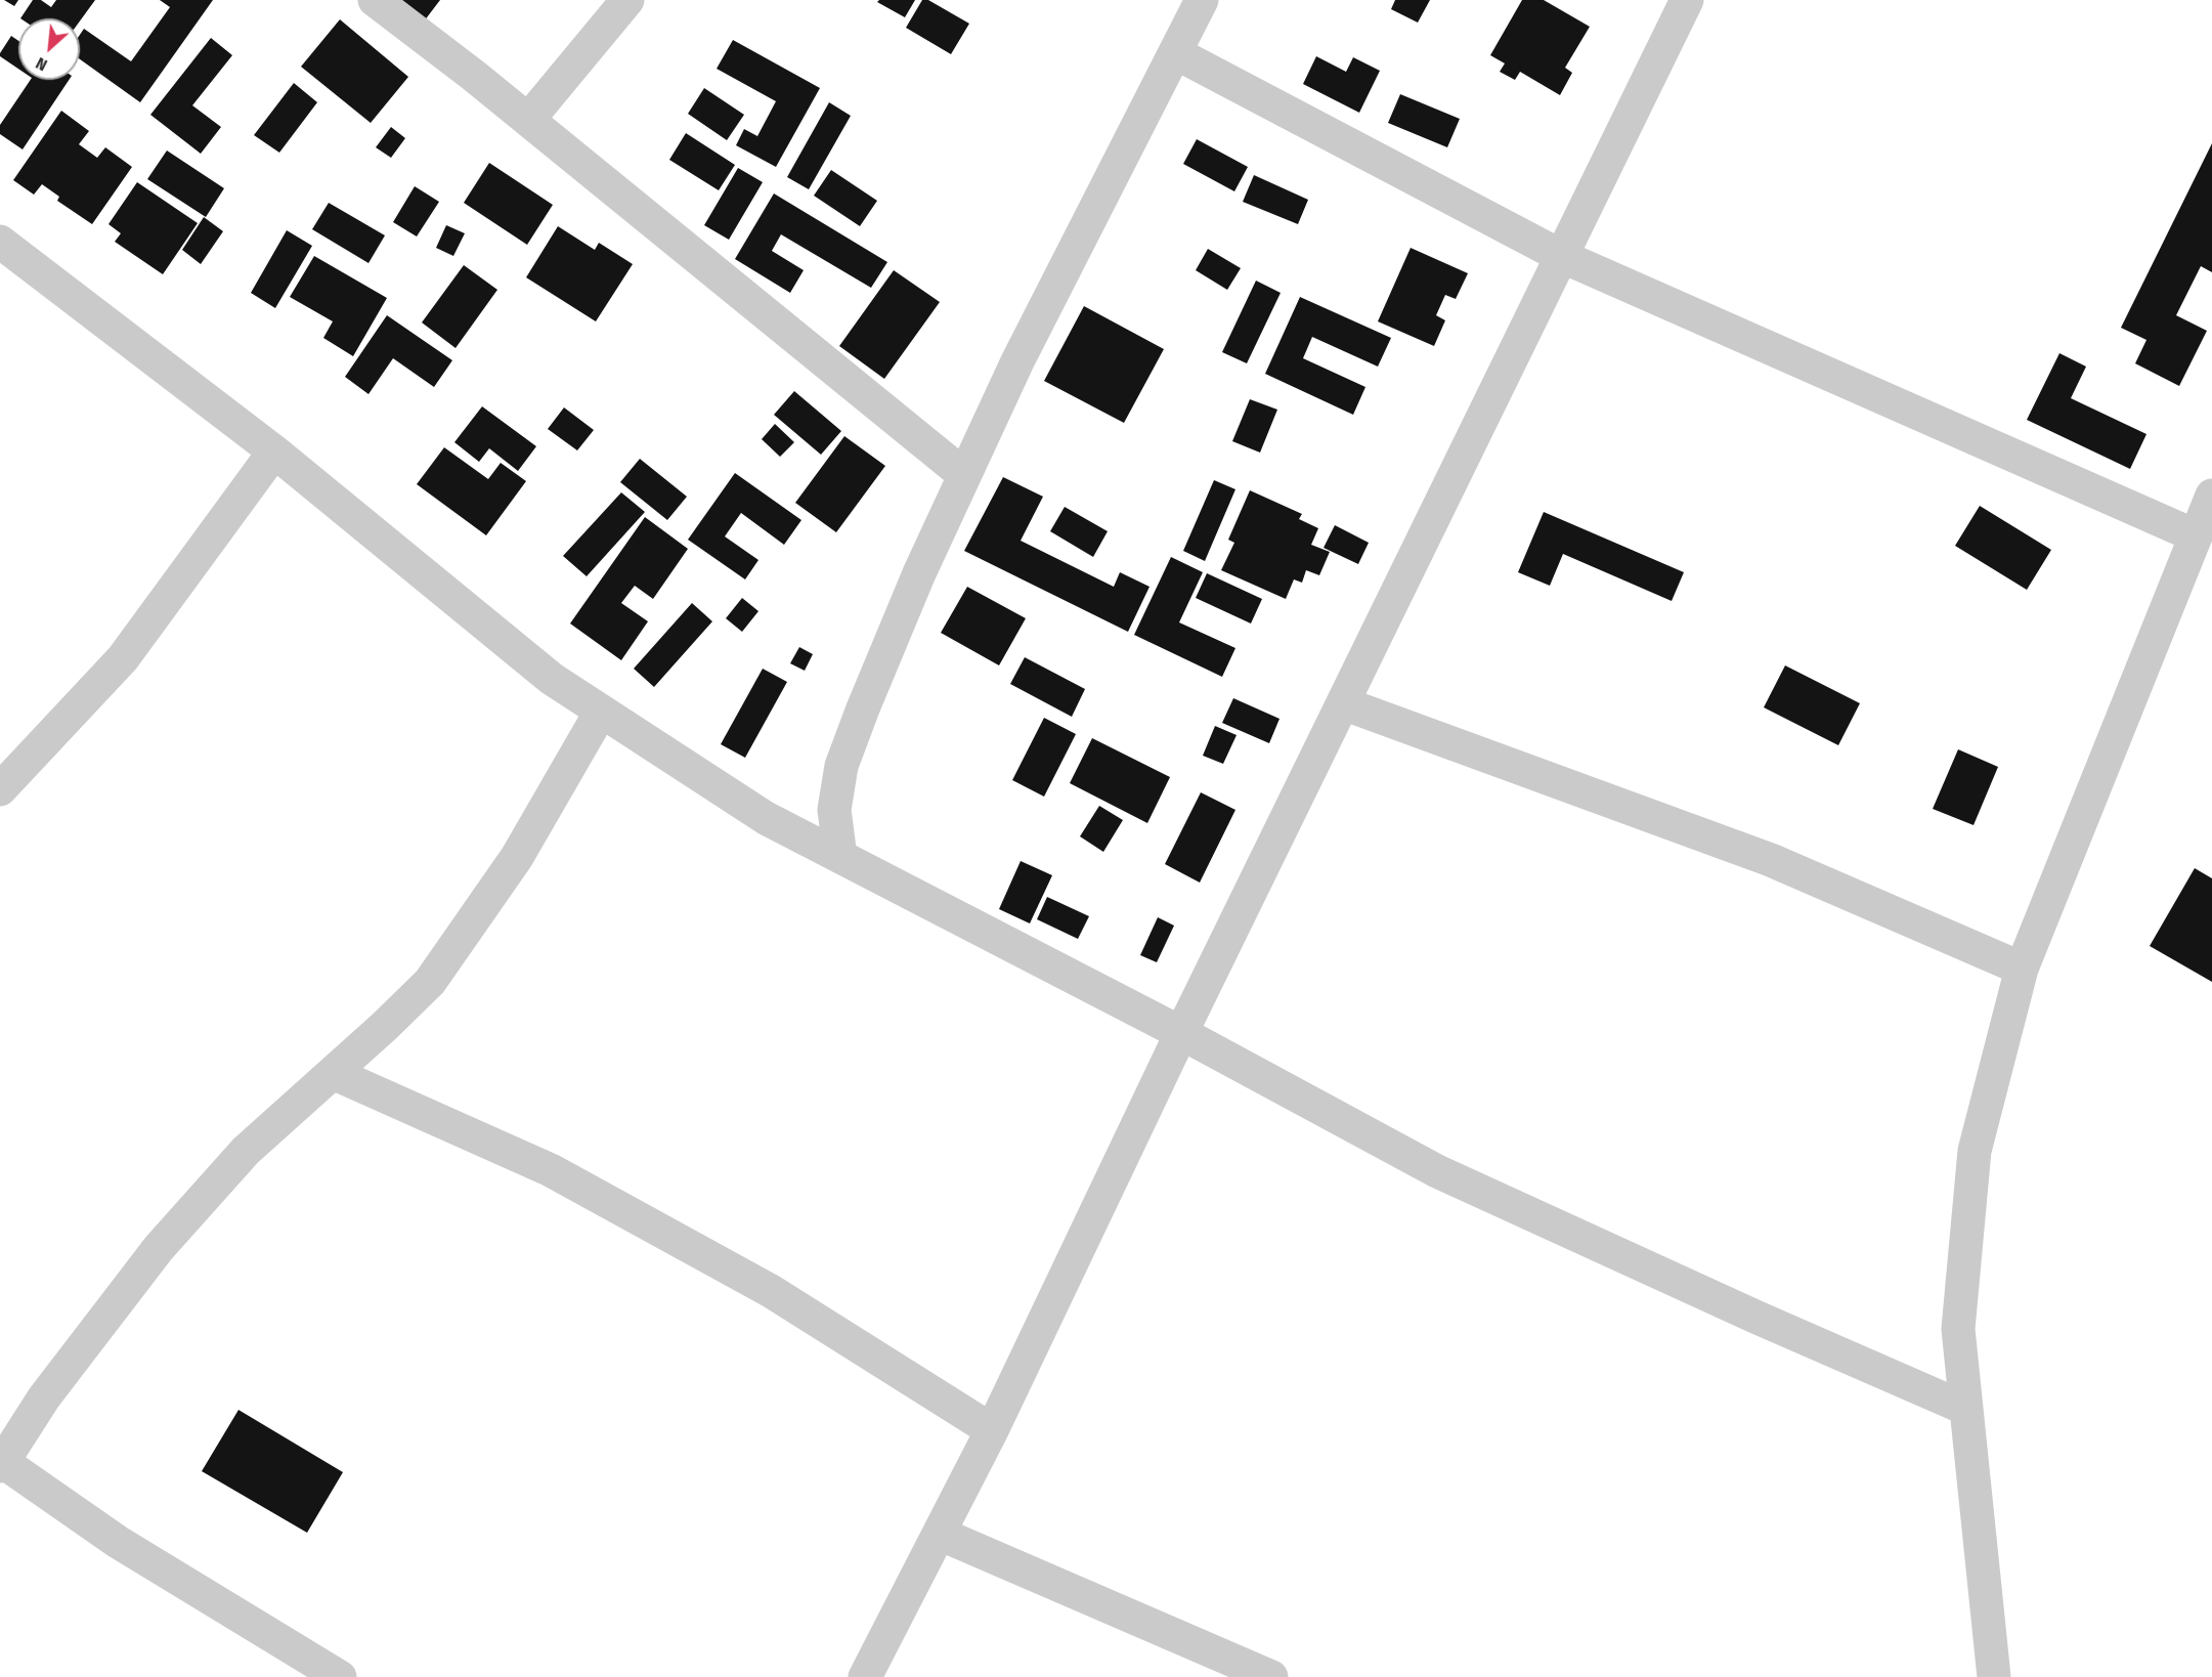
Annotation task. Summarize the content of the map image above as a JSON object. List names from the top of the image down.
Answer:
{
  "north": "bottom left"
}
